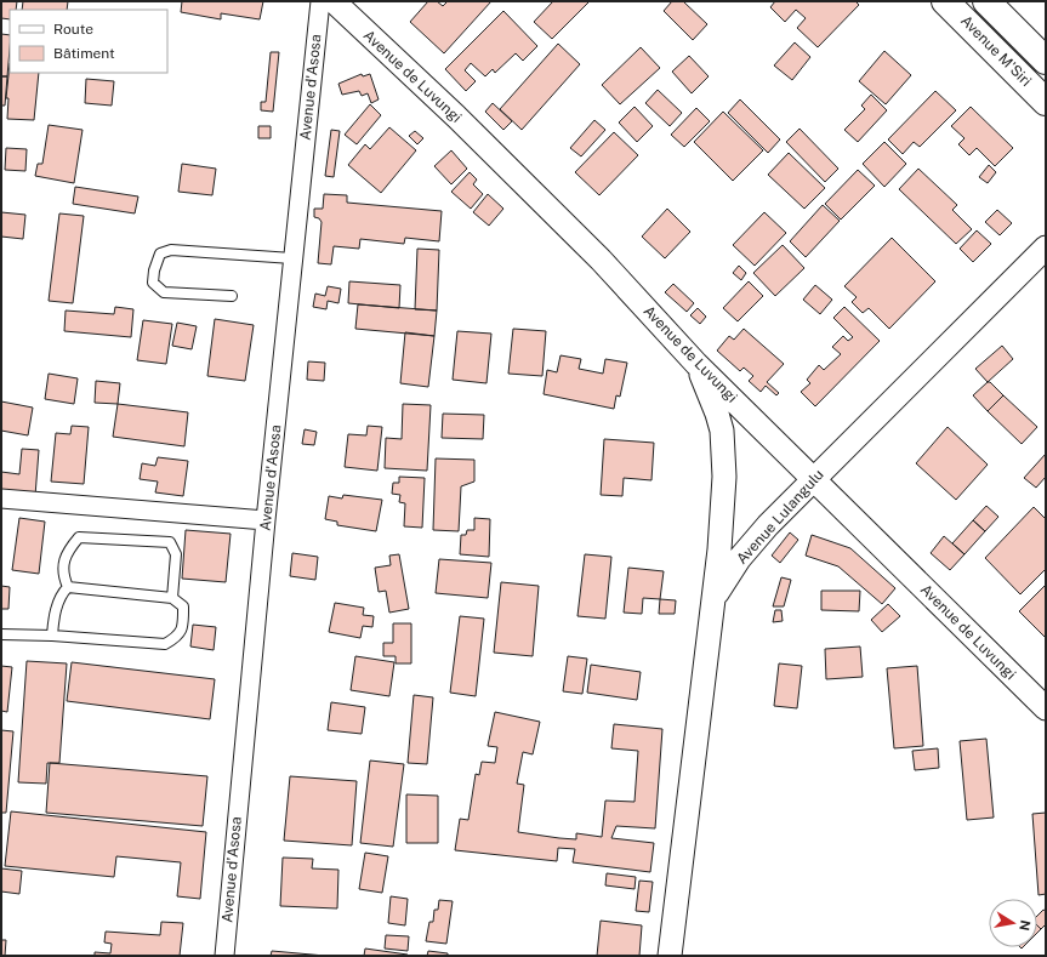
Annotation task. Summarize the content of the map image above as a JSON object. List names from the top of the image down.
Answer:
{
  "streets": {
    "highway": ["Avenue M'Siri"],
    "street": ["Avenue de Luvungi", "Avenue d'Asosa", "Avenue Lulangulu"]
  },
  "crossings": [
    ["Avenue de Luvungi", "Avenue Lulangulu"]
  ],
  "legend": ["Route", "Bâtiment"],
  "north": "right"
}
